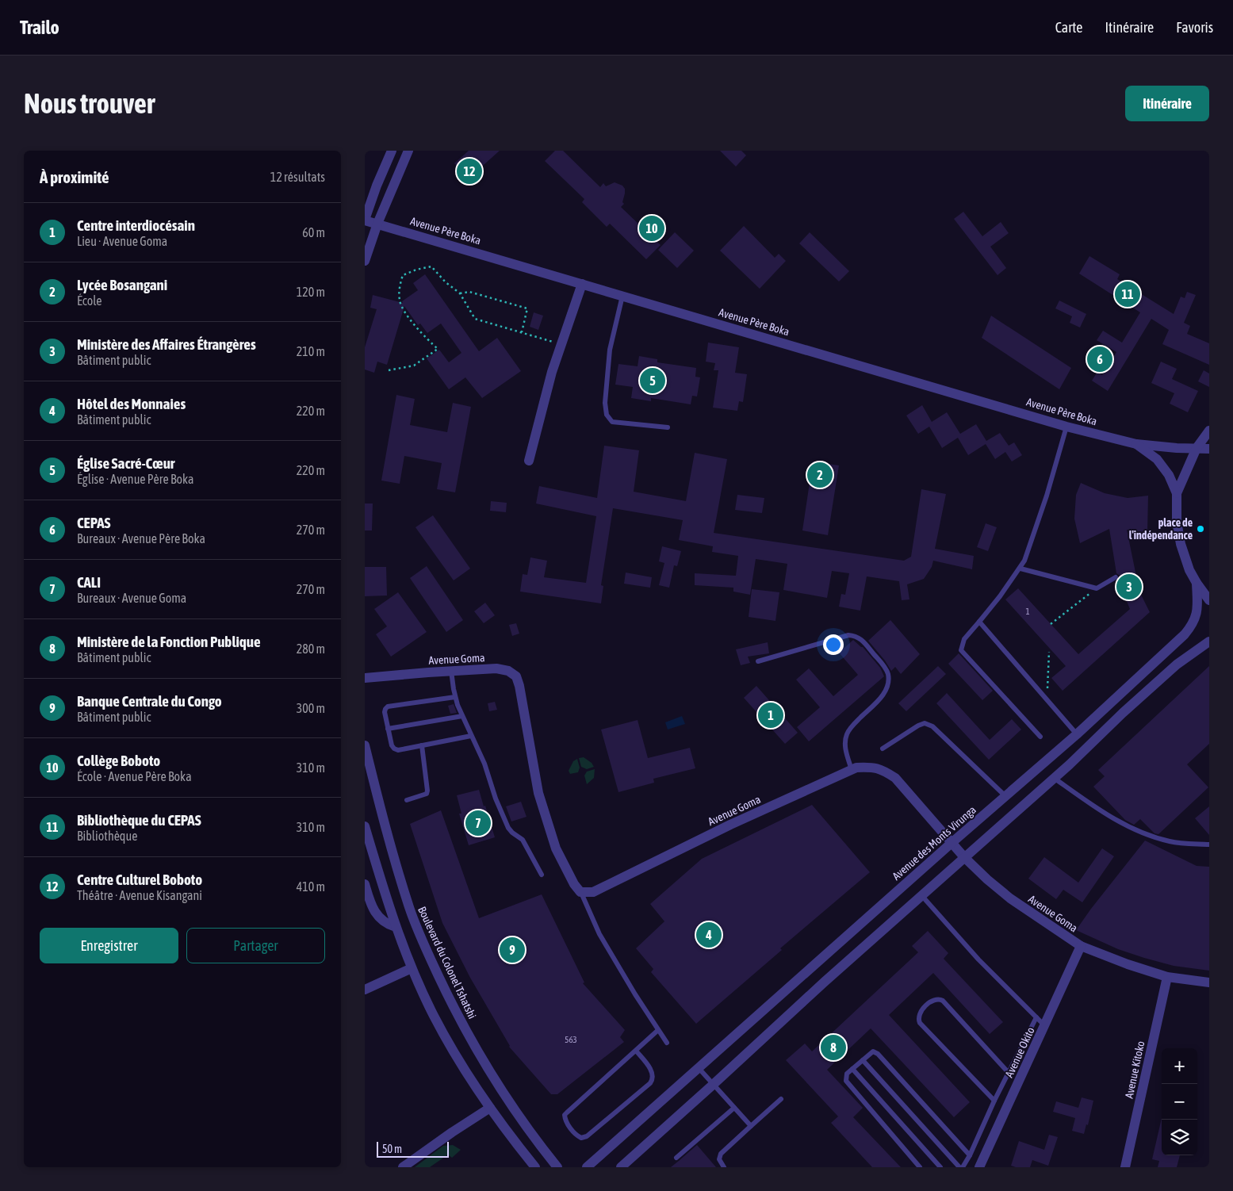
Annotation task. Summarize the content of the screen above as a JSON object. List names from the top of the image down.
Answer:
{
  "streets": {
    "street": [
      "Avenue Père Boka",
      "Avenue Goma",
      "Avenue des Monts Virunga",
      "Boulevard du Colonel Tshatshi",
      "Avenue Okito",
      "Avenue Kitoko"
    ]
  },
  "crossings": [
    ["Avenue Goma", "Avenue des Monts Virunga"],
    ["Avenue Goma", "Avenue Okito"],
    ["Avenue Goma", "Avenue Kitoko"]
  ],
  "places": ["place de l'indépendance"],
  "house_numbers": ["1", "563"],
  "scale_bar": "50 m",
  "page": {
    "header": "Trailo",
    "nav": ["Carte", "Itinéraire", "Favoris"],
    "buttons": [
      "Itinéraire",
      ["Enregistrer", "Partager"]
    ],
    "title": "Nous trouver",
    "heading": ["À proximité", "12 résultats"],
    "pins": [
      "12",
      "10",
      "11",
      "6",
      "5",
      "2",
      "3",
      "1",
      "7",
      "4",
      "9",
      "8"
    ],
    "list": [
      {
        "mark": "1",
        "name": "Centre interdiocésain",
        "note": "Lieu · Avenue Goma",
        "value": "60 m"
      },
      {
        "mark": "2",
        "name": "Lycée Bosangani",
        "note": "École",
        "value": "120 m"
      },
      {
        "mark": "3",
        "name": "Ministère des Affaires Étrangères",
        "note": "Bâtiment public",
        "value": "210 m"
      },
      {
        "mark": "4",
        "name": "Hôtel des Monnaies",
        "note": "Bâtiment public",
        "value": "220 m"
      },
      {
        "mark": "5",
        "name": "Église Sacré-Cœur",
        "note": "Église · Avenue Père Boka",
        "value": "220 m"
      },
      {
        "mark": "6",
        "name": "CEPAS",
        "note": "Bureaux · Avenue Père Boka",
        "value": "270 m"
      },
      {
        "mark": "7",
        "name": "CALI",
        "note": "Bureaux · Avenue Goma",
        "value": "270 m"
      },
      {
        "mark": "8",
        "name": "Ministère de la Fonction Publique",
        "note": "Bâtiment public",
        "value": "280 m"
      },
      {
        "mark": "9",
        "name": "Banque Centrale du Congo",
        "note": "Bâtiment public",
        "value": "300 m"
      },
      {
        "mark": "10",
        "name": "Collège Boboto",
        "note": "École · Avenue Père Boka",
        "value": "310 m"
      },
      {
        "mark": "11",
        "name": "Bibliothèque du CEPAS",
        "note": "Bibliothèque",
        "value": "310 m"
      },
      {
        "mark": "12",
        "name": "Centre Culturel Boboto",
        "note": "Théâtre · Avenue Kisangani",
        "value": "410 m"
      }
    ],
    "map_buttons": ["+", "−"],
    "scale": "50 m"
  }
}
